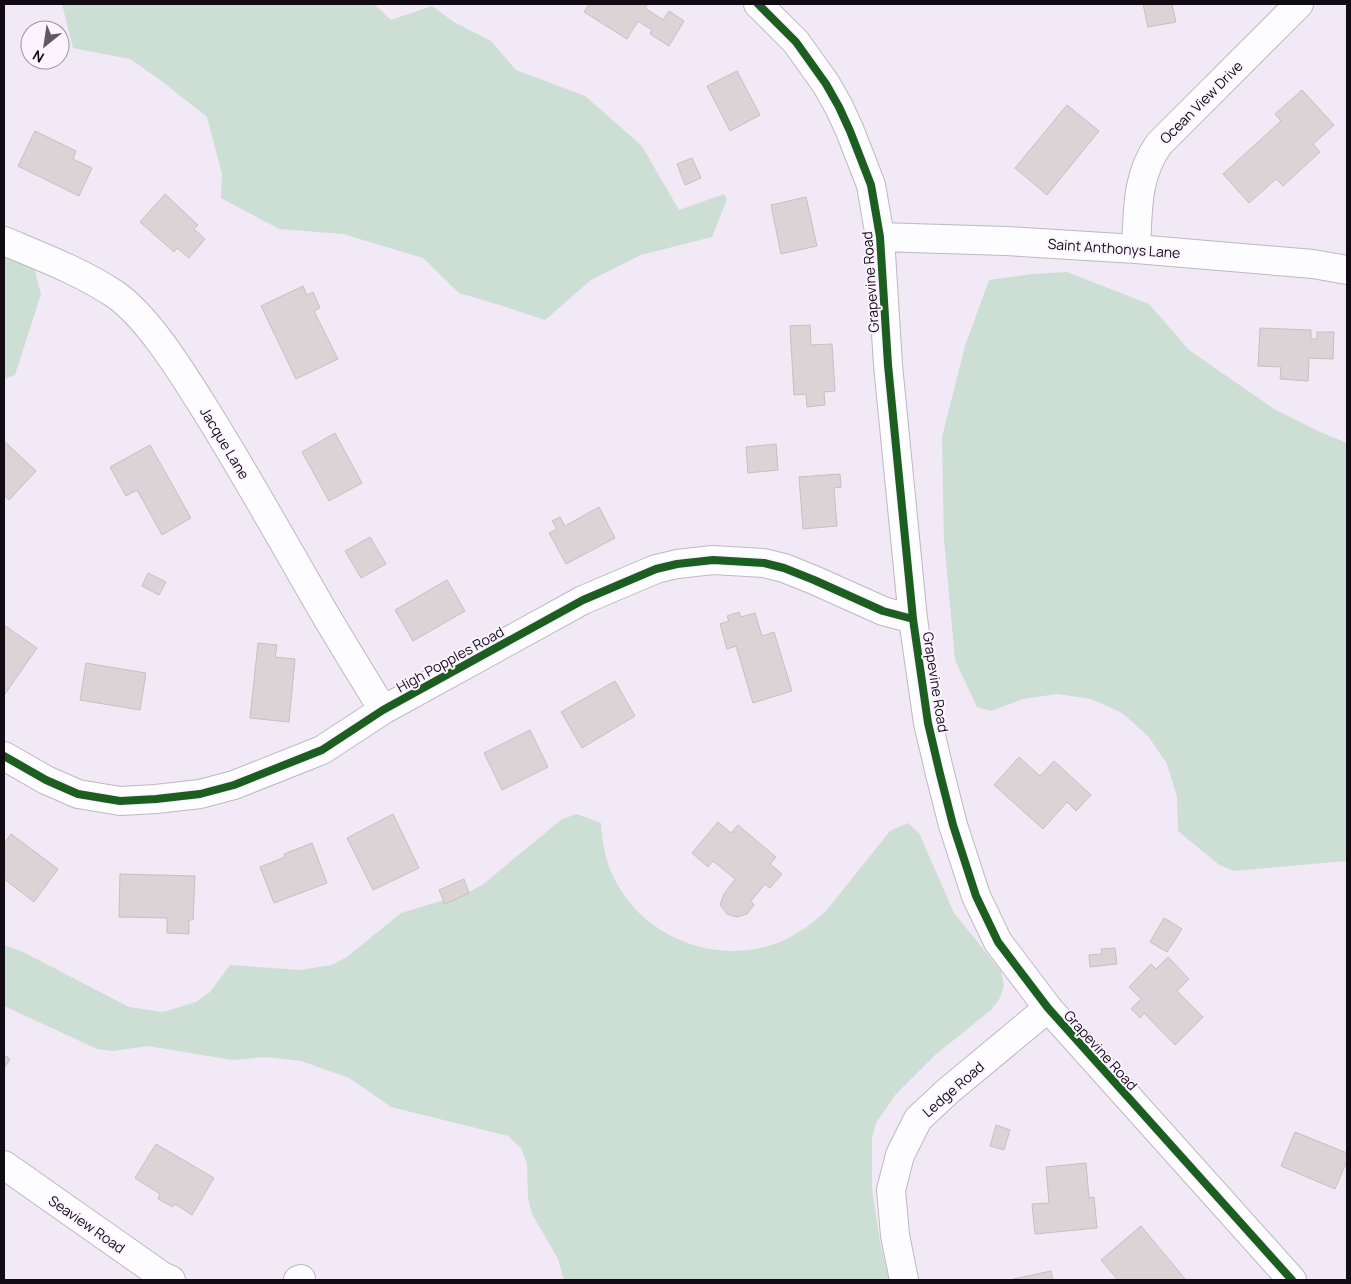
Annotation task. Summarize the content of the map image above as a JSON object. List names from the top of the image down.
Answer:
{
  "streets": {
    "street": [
      "Ocean View Drive",
      "Saint Anthonys Lane",
      "Grapevine Road",
      "Jacque Lane",
      "High Popples Road",
      "Ledge Road",
      "Seaview Road"
    ]
  },
  "crossings": [
    ["Ocean View Drive", "Saint Anthonys Lane"],
    ["Saint Anthonys Lane", "Grapevine Road"],
    ["Grapevine Road", "High Popples Road"],
    ["Grapevine Road", "Ledge Road"],
    ["Jacque Lane", "High Popples Road"]
  ],
  "north": "bottom left"
}
